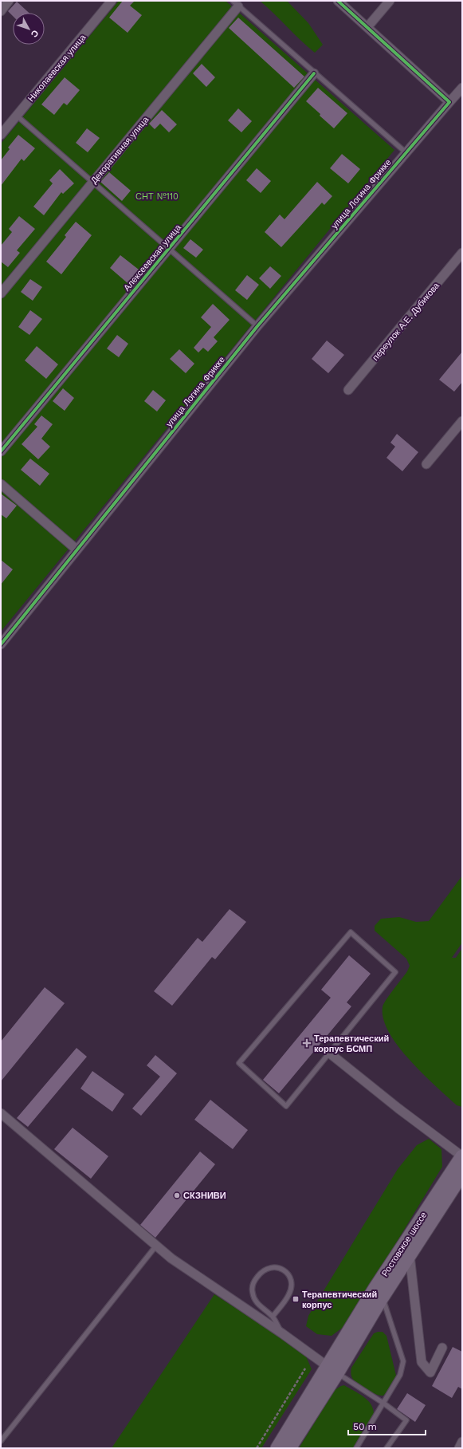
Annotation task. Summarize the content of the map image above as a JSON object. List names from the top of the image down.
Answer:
{
  "streets": {
    "main road": ["Ростовское шоссе"],
    "street": [
      "Николаевская улица",
      "Декоративная улица",
      "улица Логина Фрикке",
      "Алексеевская улица",
      "переулок А.Е. Дубикова"
    ]
  },
  "parks": ["СНТ №110"],
  "places": {
    "health": ["Терапевтический корпус БСМП"],
    "other": ["СКЗНИВИ"],
    "transit": ["Терапевтический корпус"]
  },
  "scale_bar": "50 m",
  "north": "bottom right"
}
